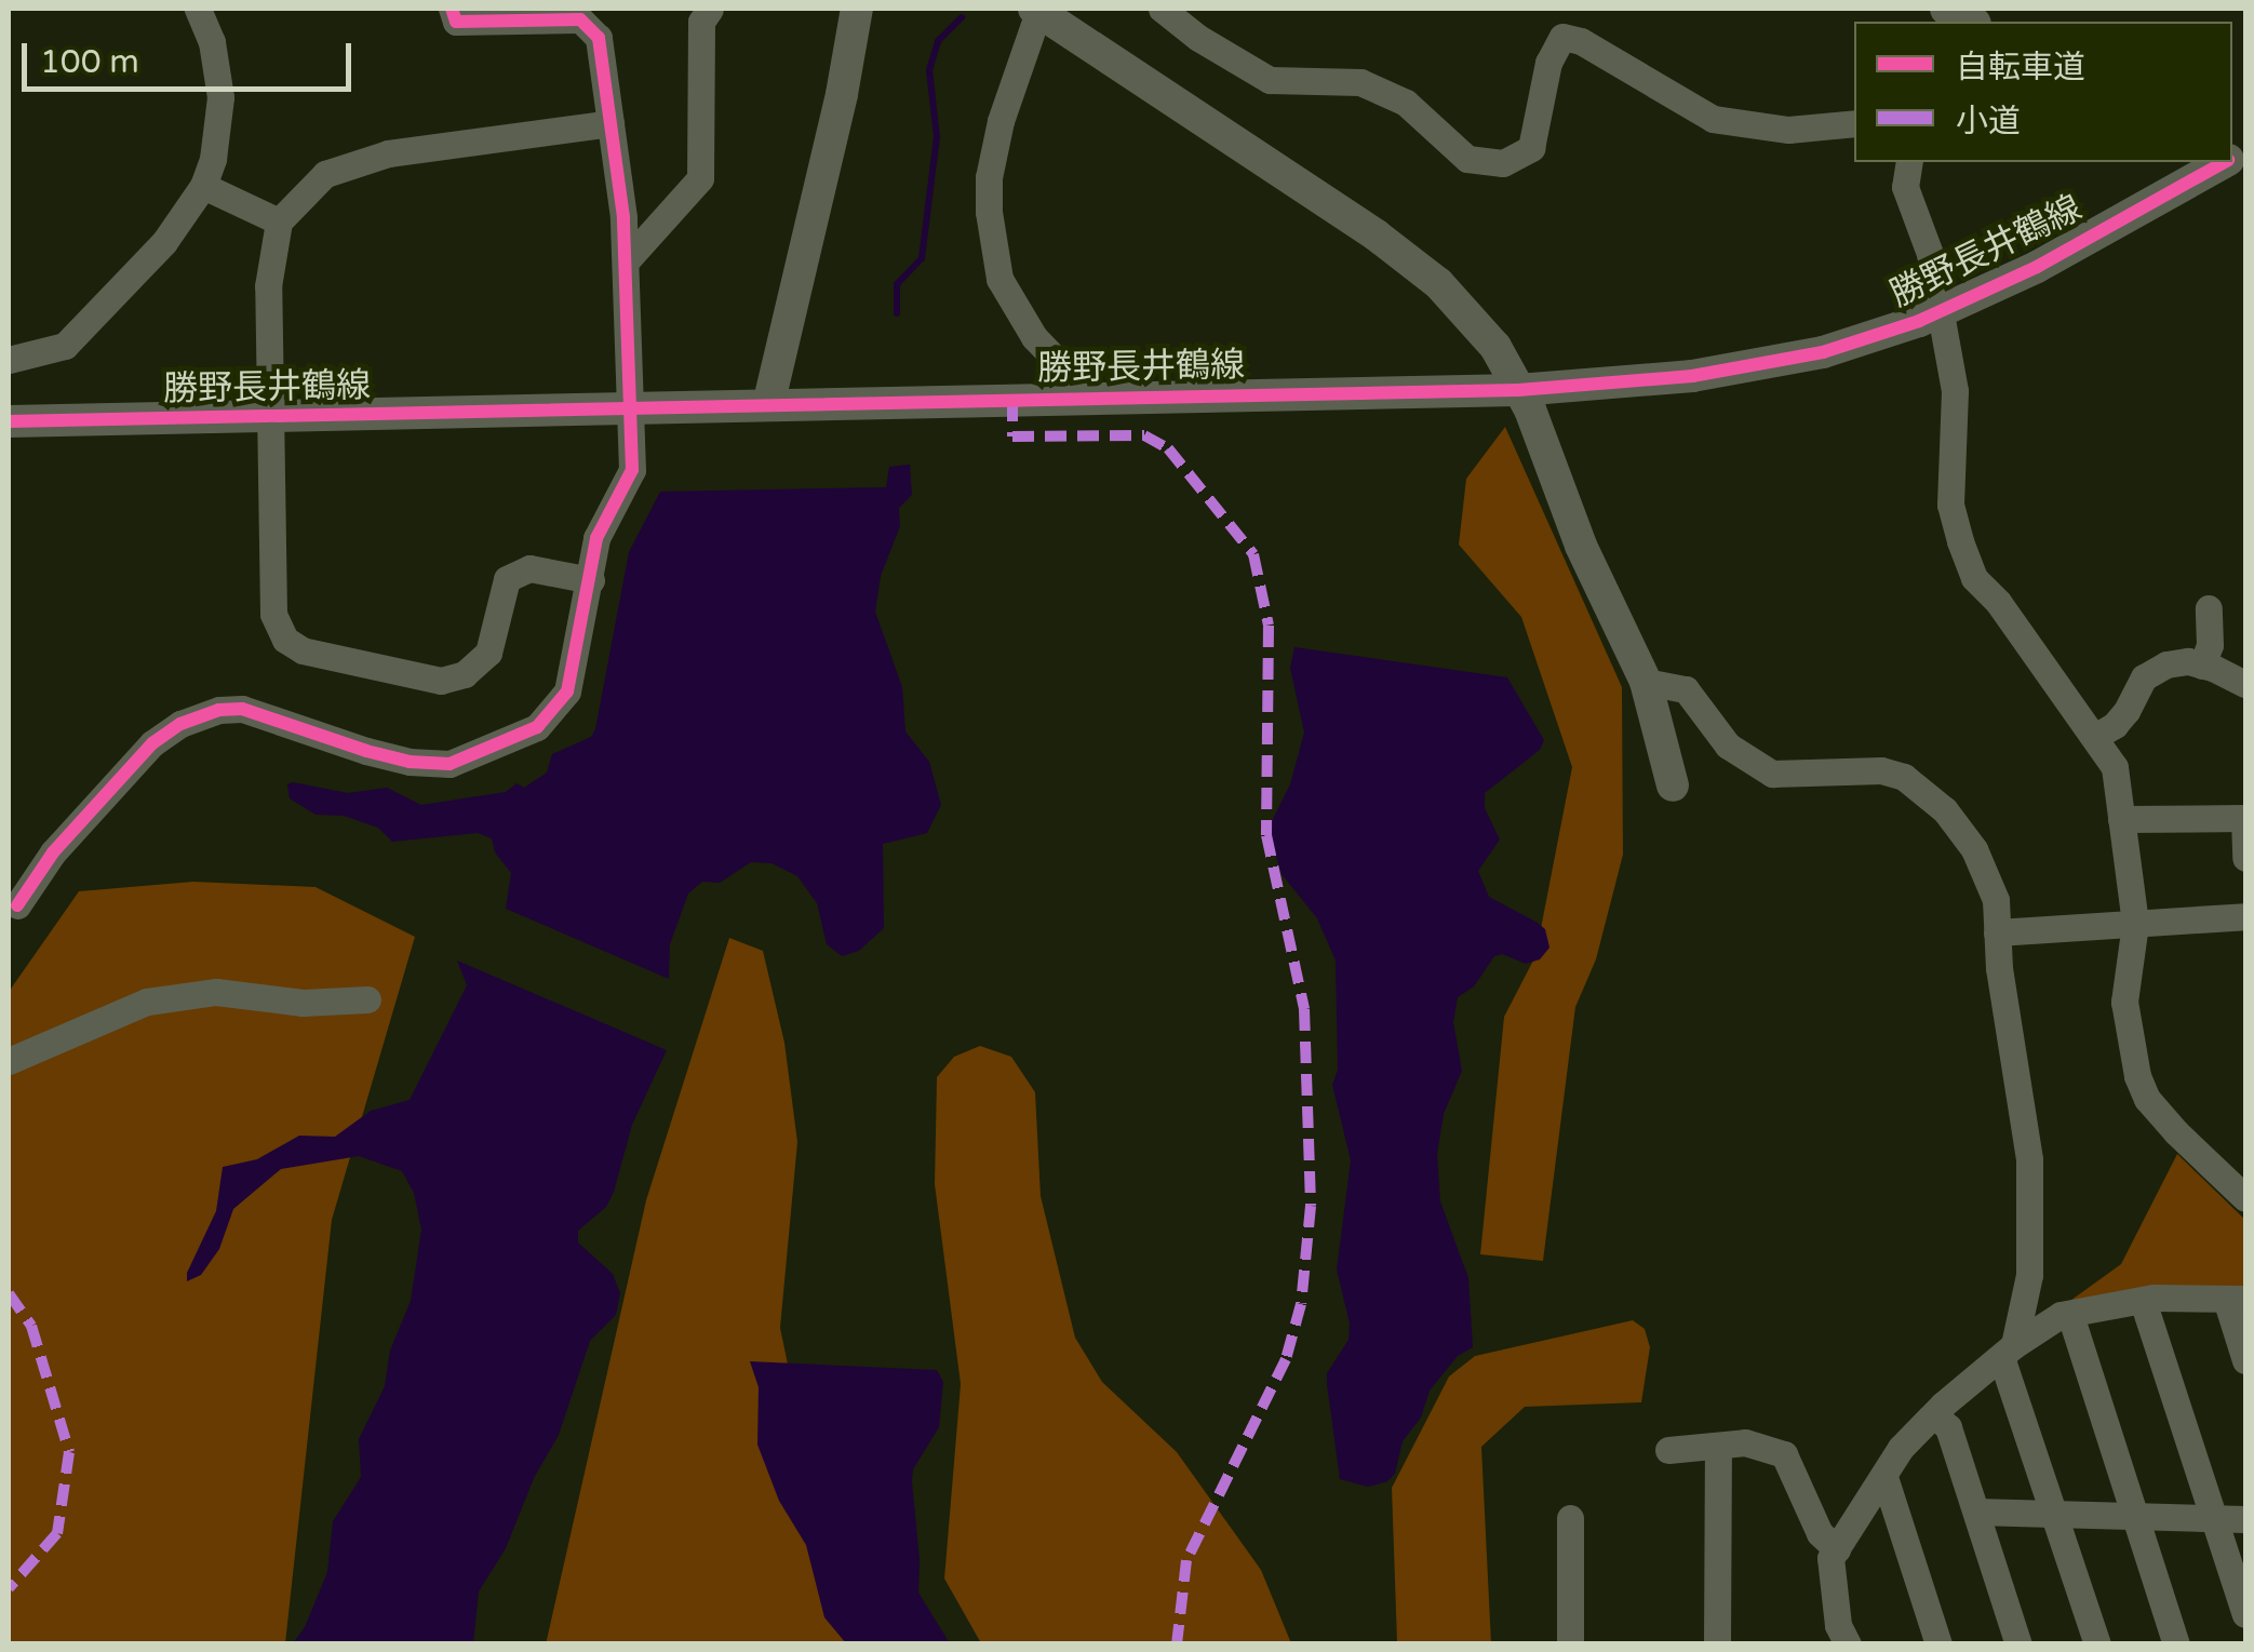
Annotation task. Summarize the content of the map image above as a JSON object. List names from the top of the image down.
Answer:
{
  "streets": {
    "street": ["勝野長井鶴線"]
  },
  "legend": ["自転車道", "小道"],
  "scale_bar": "100 m"
}
